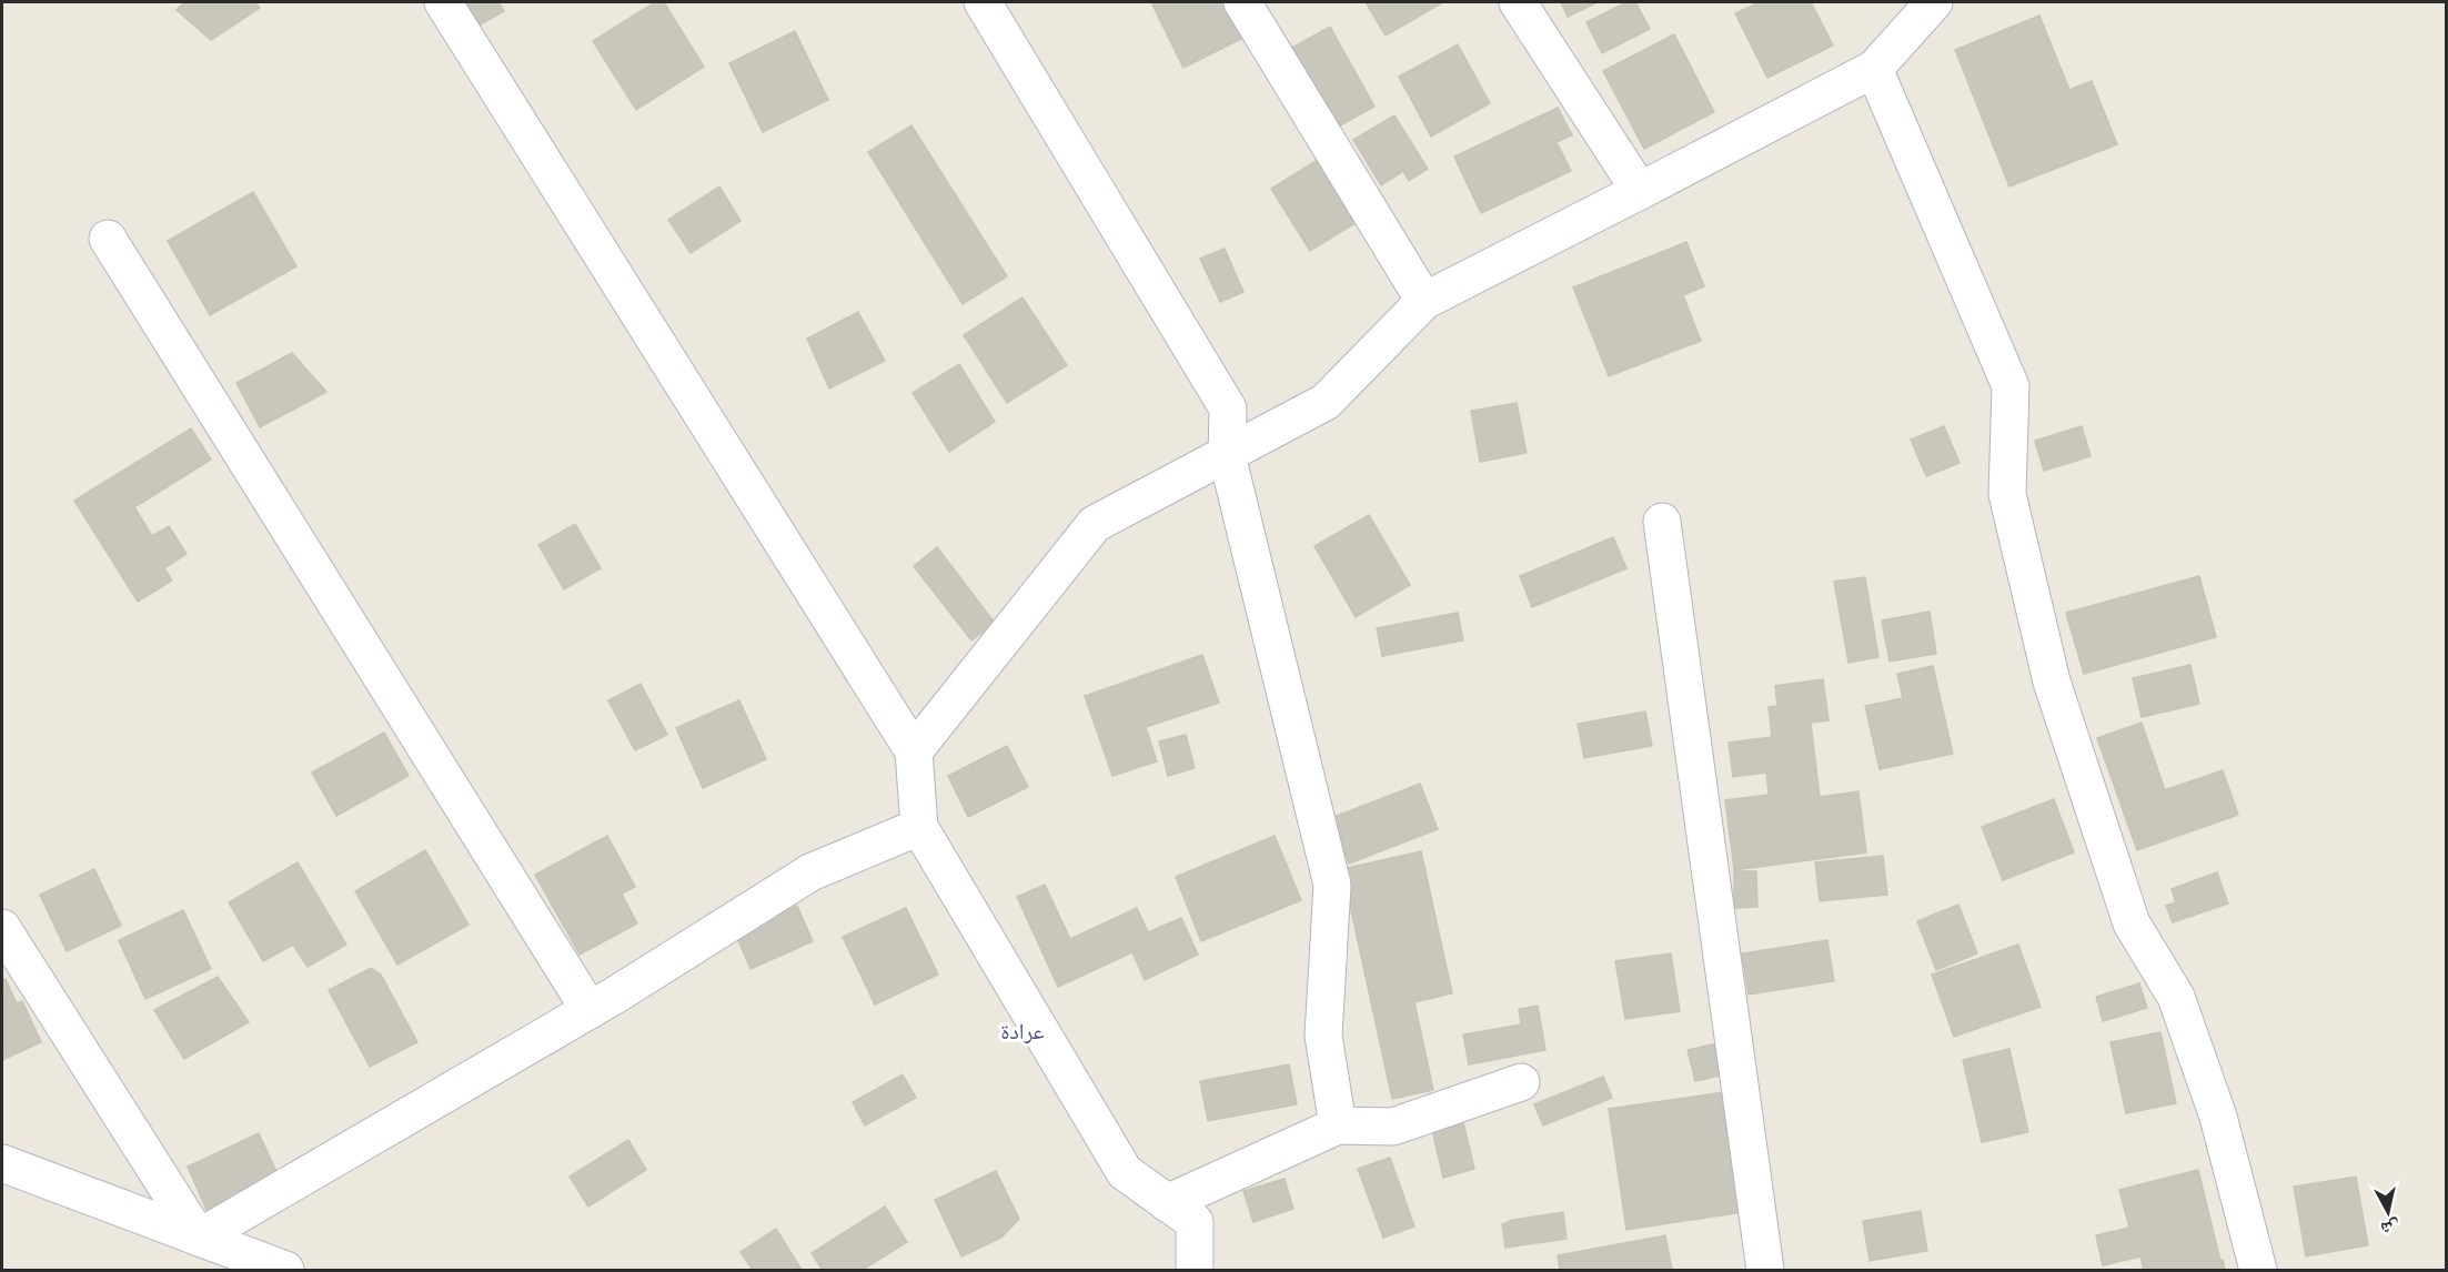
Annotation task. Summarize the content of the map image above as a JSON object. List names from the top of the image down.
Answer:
{
  "districts": ["عرادة"],
  "north": "bottom"
}
